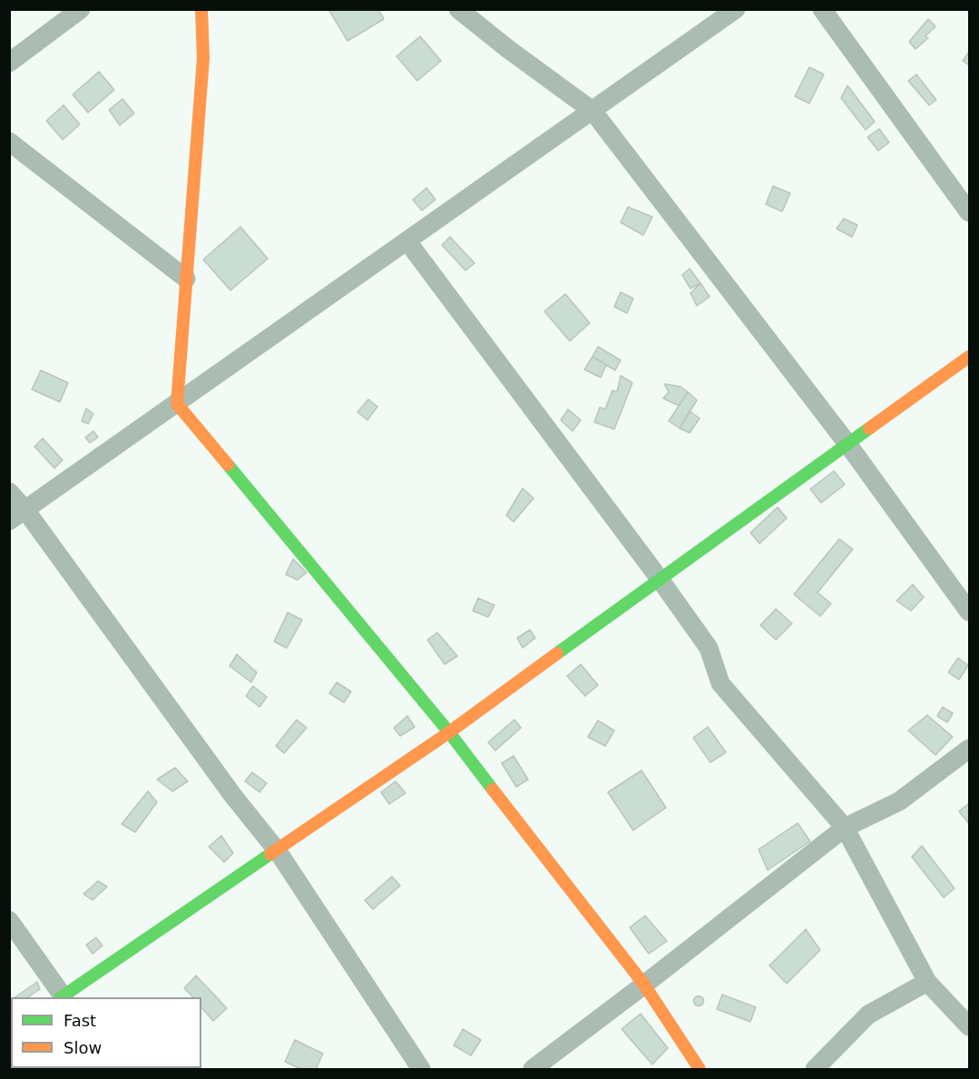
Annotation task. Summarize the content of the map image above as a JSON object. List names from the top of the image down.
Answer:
{
  "legend": ["Fast", "Slow"]
}
